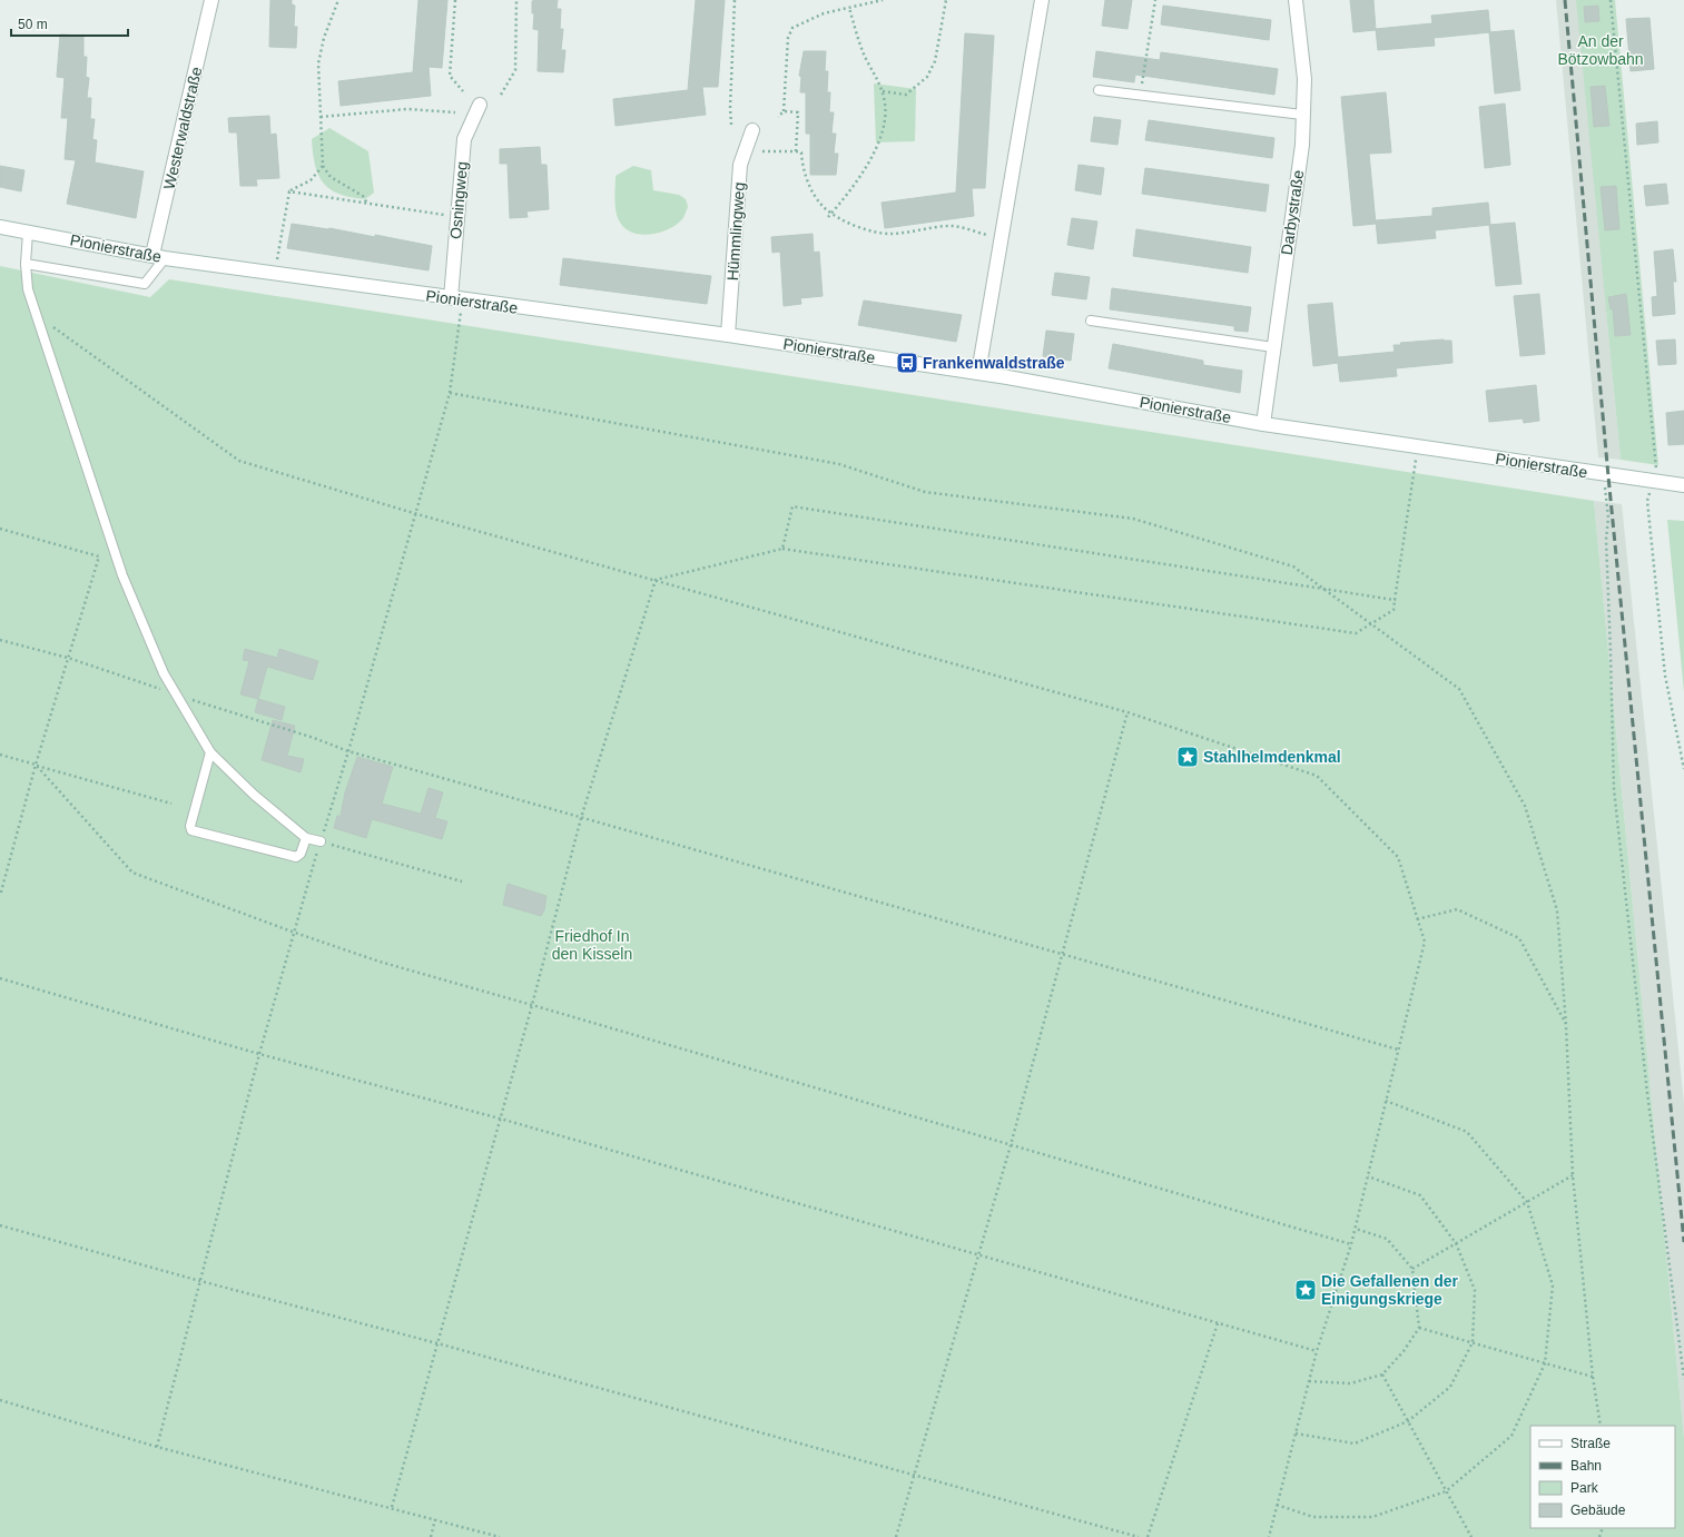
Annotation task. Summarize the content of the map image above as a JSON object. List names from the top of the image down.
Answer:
{
  "streets": {
    "street": [
      "Westerwaldstraße",
      "Osningweg",
      "Darbystraße",
      "Hümmlingweg",
      "Pionierstraße"
    ]
  },
  "crossings": [
    ["Westerwaldstraße", "Pionierstraße"],
    ["Osningweg", "Pionierstraße"],
    ["Darbystraße", "Pionierstraße"],
    ["Hümmlingweg", "Pionierstraße"]
  ],
  "parks": ["An der Bötzowbahn", "Friedhof In den Kisseln"],
  "places": {
    "bus stop": ["Frankenwaldstraße"],
    "place": ["Stahlhelmdenkmal", "Die Gefallenen der Einigungskriege"]
  },
  "legend": [
    "Straße",
    "Bahn",
    "Park",
    "Gebäude"
  ],
  "scale_bar": "50 m"
}
